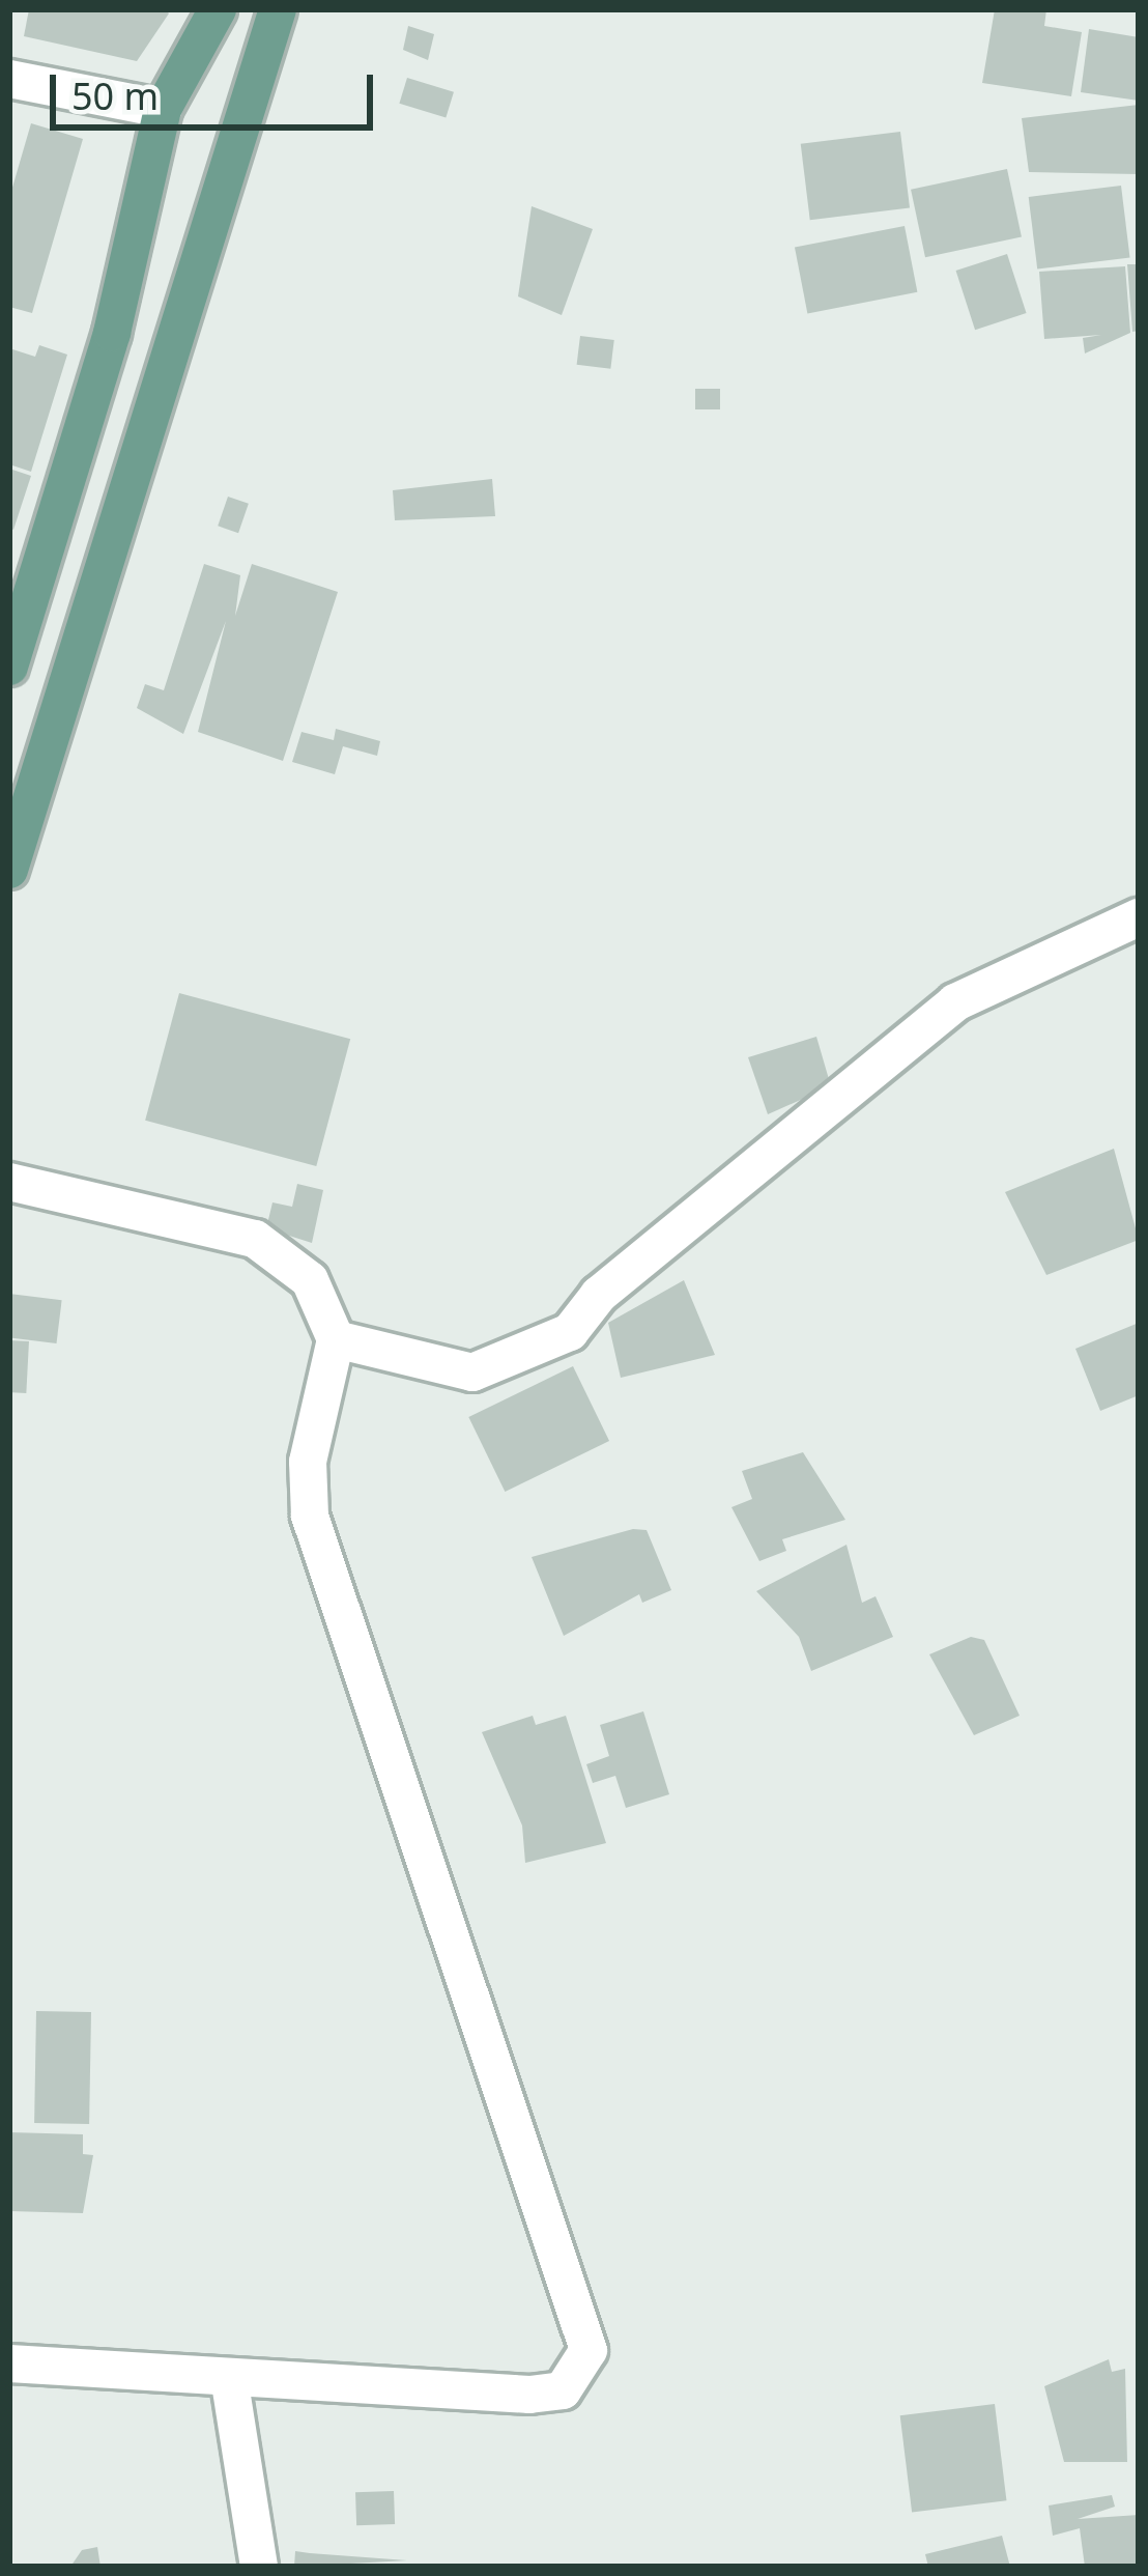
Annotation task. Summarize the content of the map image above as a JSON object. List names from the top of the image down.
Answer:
{
  "scale_bar": "50 m"
}
